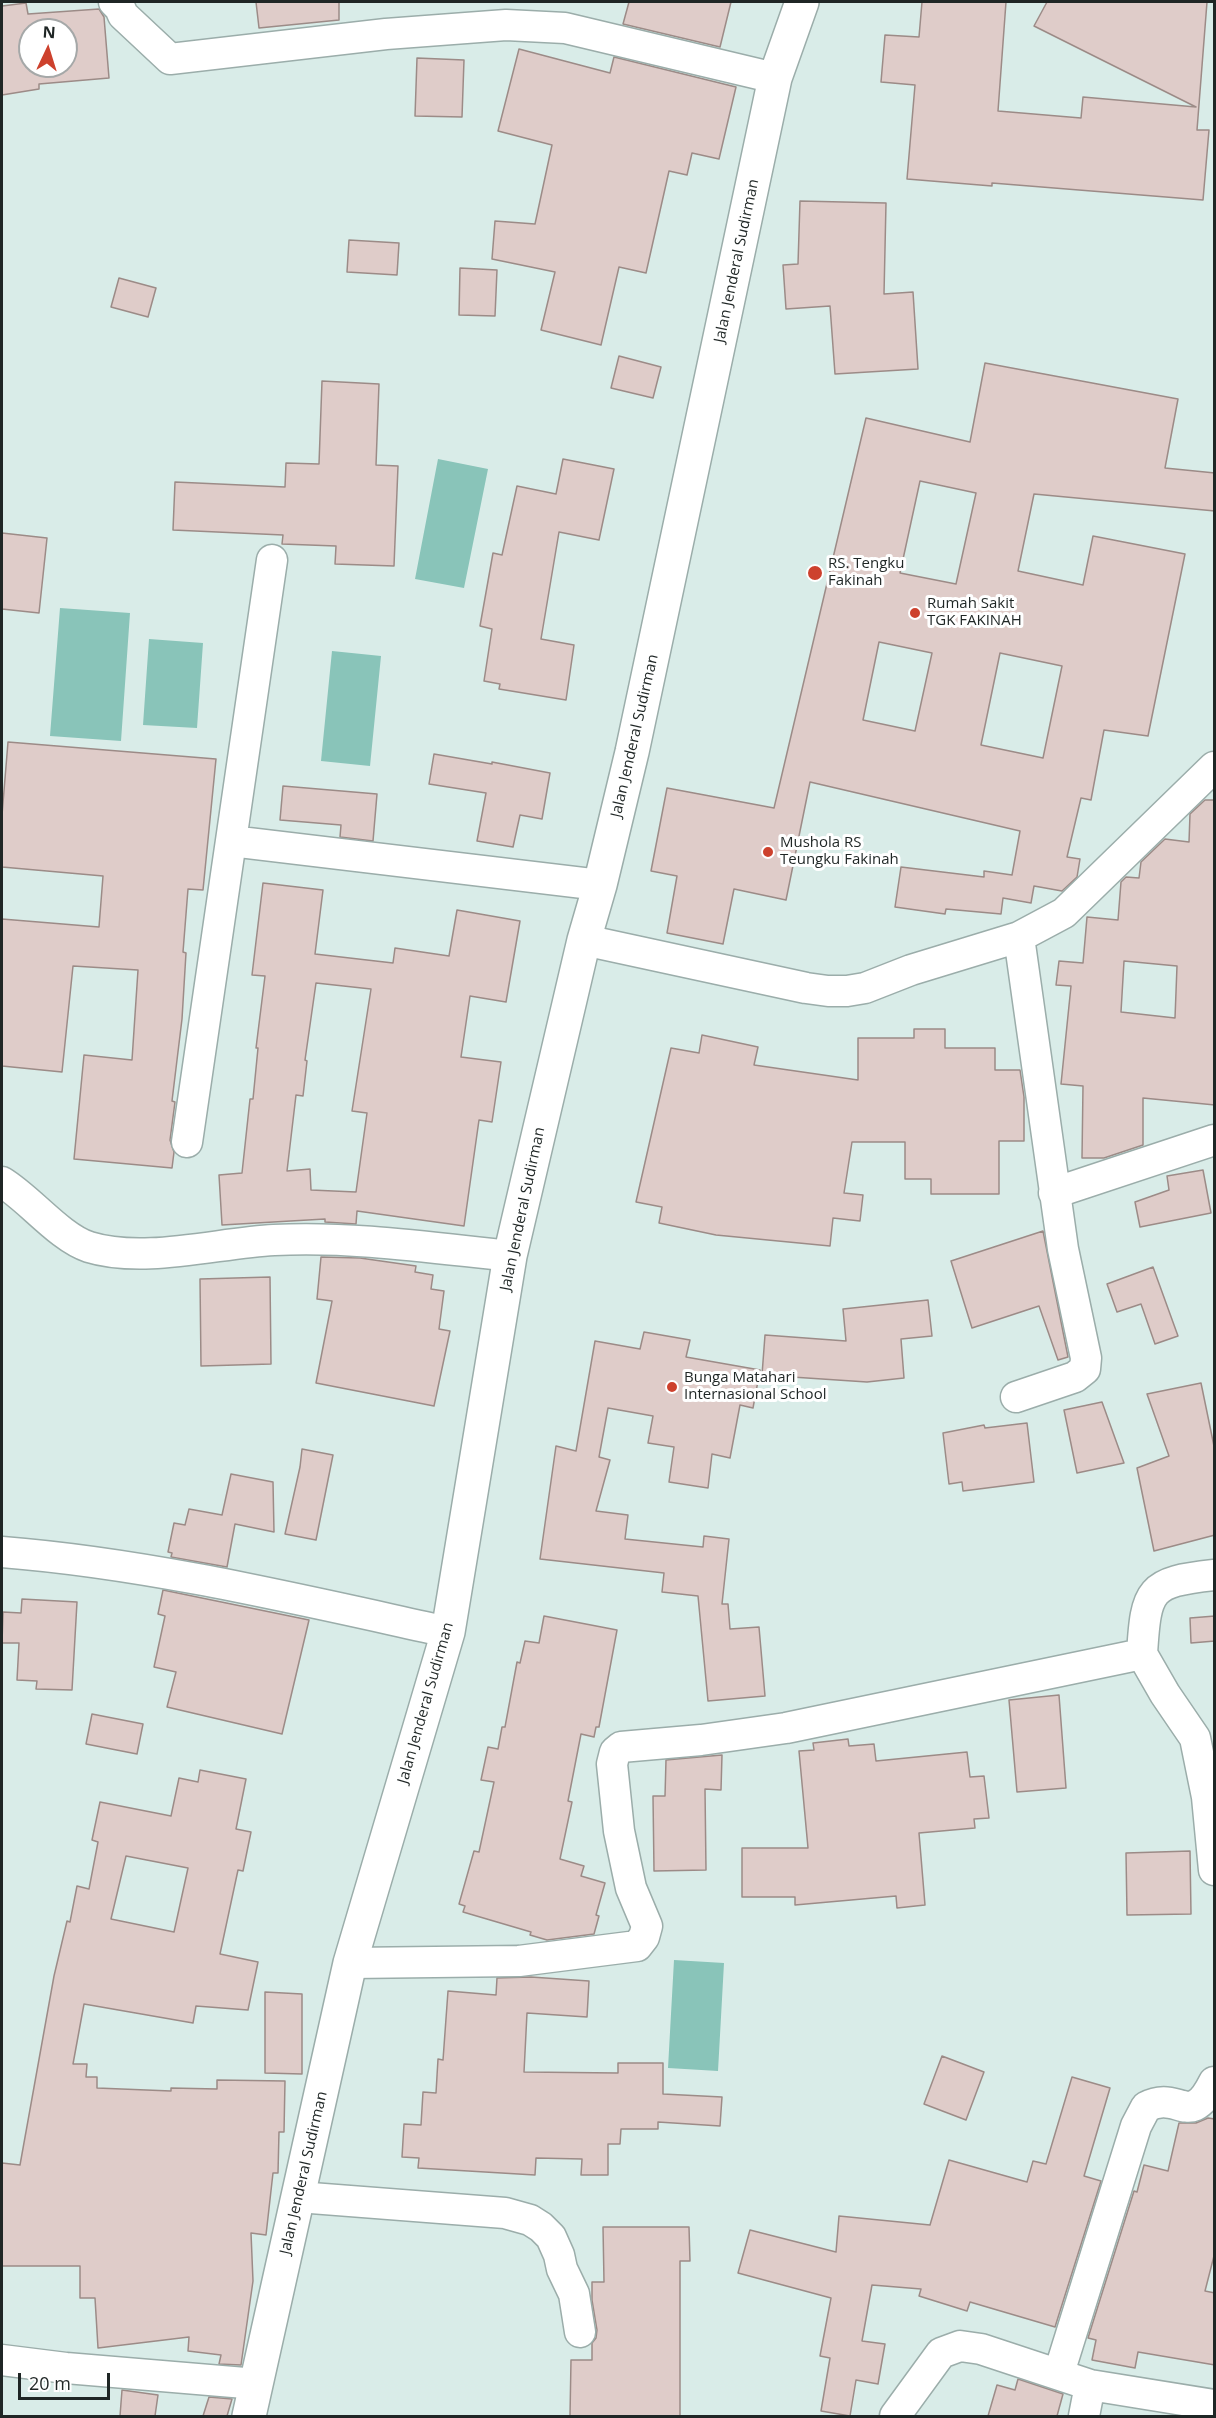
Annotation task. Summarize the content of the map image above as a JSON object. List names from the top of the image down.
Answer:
{
  "streets": {
    "street": ["Jalan Jenderal Sudirman"]
  },
  "places": [
    "RS. Tengku Fakinah",
    "Rumah Sakit TGK FAKINAH",
    "Mushola RS Teungku Fakinah",
    "Bunga Matahari Internasional School"
  ],
  "scale_bar": "20 m",
  "north": "top"
}
